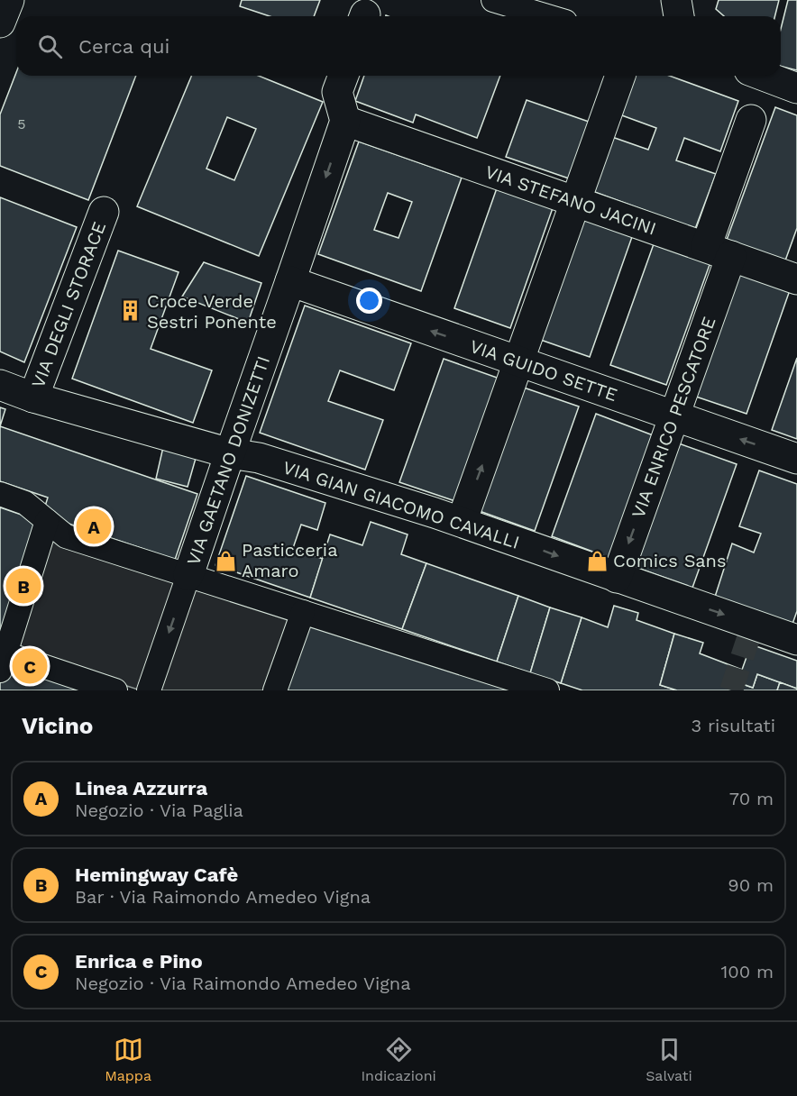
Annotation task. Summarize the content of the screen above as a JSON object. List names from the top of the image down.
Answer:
{
  "streets": {
    "street": [
      "VIA STEFANO JACINI",
      "VIA DEGLI STORACE",
      "VIA GUIDO SETTE",
      "VIA ENRICO PESCATORE",
      "VIA GAETANO DONIZETTI",
      "VIA GIAN GIACOMO CAVALLI"
    ]
  },
  "crossings": [
    ["VIA STEFANO JACINI", "VIA ENRICO PESCATORE"],
    ["VIA STEFANO JACINI", "VIA GAETANO DONIZETTI"],
    ["VIA DEGLI STORACE", "VIA GIAN GIACOMO CAVALLI"],
    ["VIA GUIDO SETTE", "VIA ENRICO PESCATORE"],
    ["VIA GUIDO SETTE", "VIA GAETANO DONIZETTI"],
    ["VIA ENRICO PESCATORE", "VIA GIAN GIACOMO CAVALLI"],
    ["VIA GAETANO DONIZETTI", "VIA GIAN GIACOMO CAVALLI"]
  ],
  "one_way": ["VIA GUIDO SETTE"],
  "places": {
    "building": ["Croce Verde Sestri Ponente"],
    "shop": ["Pasticceria Amaro", "Comics Sans"]
  },
  "house_numbers": ["5"],
  "page": {
    "search": "Cerca qui",
    "pins": ["A", "B", "C"],
    "heading": ["Vicino", "3 risultati"],
    "list": [
      {
        "mark": "A",
        "name": "Linea Azzurra",
        "note": "Negozio · Via Paglia",
        "value": "70 m"
      },
      {
        "mark": "B",
        "name": "Hemingway Cafè",
        "note": "Bar · Via Raimondo Amedeo Vigna",
        "value": "90 m"
      },
      {
        "mark": "C",
        "name": "Enrica e Pino",
        "note": "Negozio · Via Raimondo Amedeo Vigna",
        "value": "100 m"
      }
    ],
    "nav": ["Mappa", "Indicazioni", "Salvati"]
  }
}
